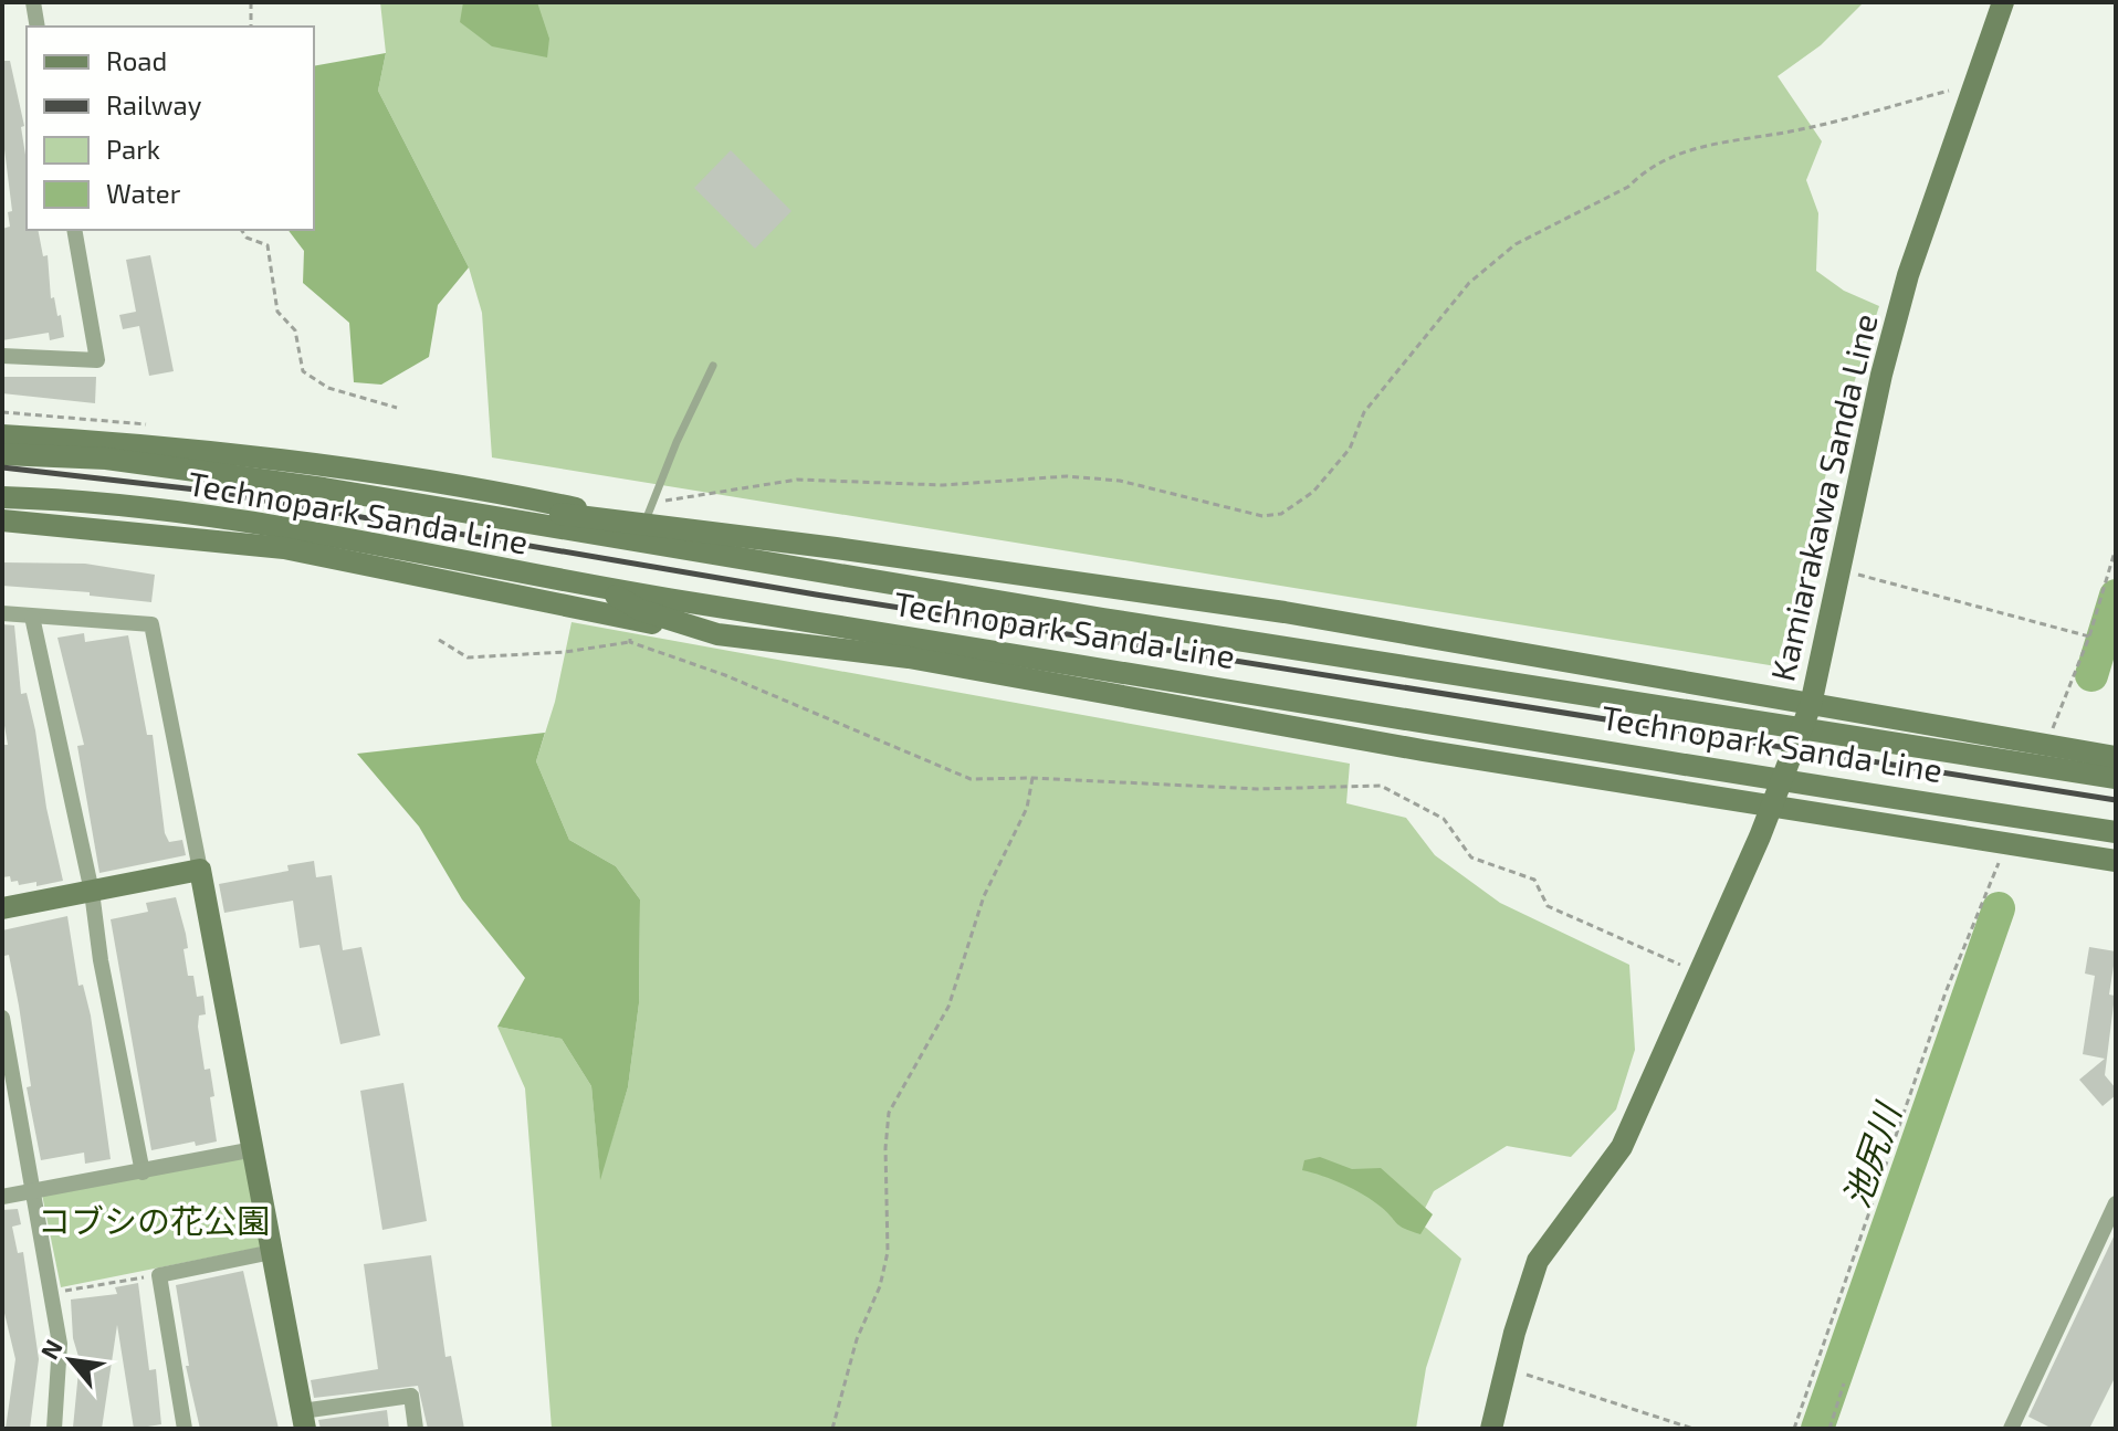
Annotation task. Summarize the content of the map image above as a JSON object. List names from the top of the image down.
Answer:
{
  "streets": {
    "main road": ["Kamiarakawa Sanda Line", "Technopark Sanda Line"]
  },
  "water": ["池尻川"],
  "parks": ["コブシの花公園"],
  "legend": [
    "Road",
    "Railway",
    "Park",
    "Water"
  ],
  "north": "top left"
}
